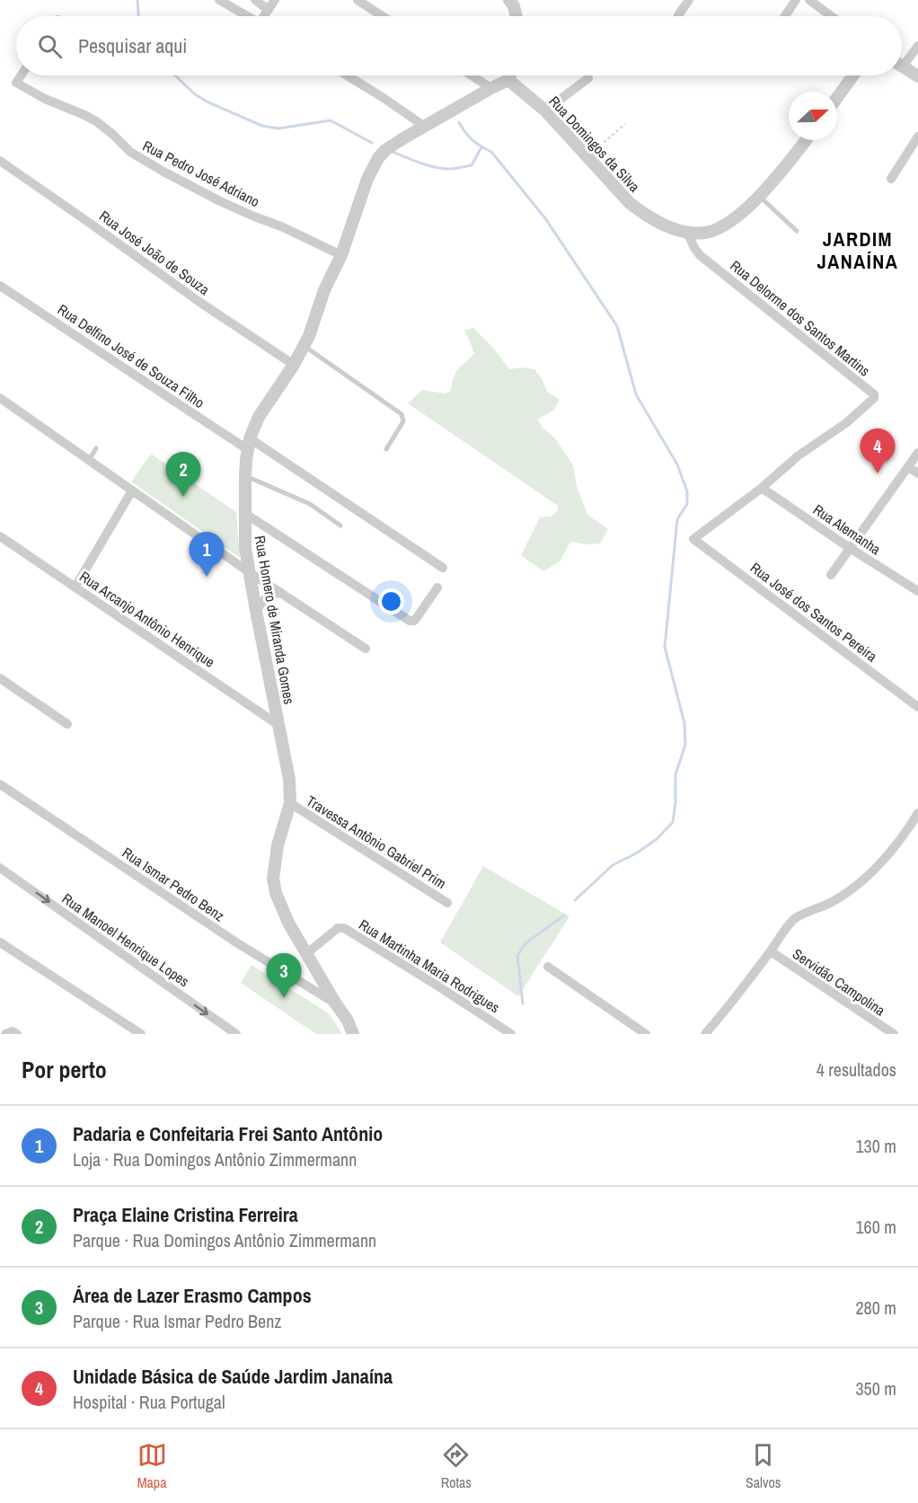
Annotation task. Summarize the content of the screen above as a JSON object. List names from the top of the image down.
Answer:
{
  "streets": {
    "street": [
      "Rua Domingos da Silva",
      "Rua Pedro José Adriano",
      "Rua José João de Souza",
      "Rua Delorme dos Santos Martins",
      "Rua Delfino José de Souza Filho",
      "Rua Alemanha",
      "Rua José dos Santos Pereira",
      "Rua Arcanjo Antônio Henrique",
      "Rua Homero de Miranda Gomes",
      "Travessa Antônio Gabriel Prim",
      "Rua Ismar Pedro Benz",
      "Rua Manoel Henrique Lopes",
      "Rua Martinha Maria Rodrigues",
      "Servidão Campolina"
    ]
  },
  "crossings": [
    ["Rua Domingos da Silva", "Rua Delorme dos Santos Martins"],
    ["Rua Domingos da Silva", "Rua Homero de Miranda Gomes"],
    ["Rua Pedro José Adriano", "Rua Homero de Miranda Gomes"],
    ["Rua José João de Souza", "Rua Homero de Miranda Gomes"],
    ["Rua Delorme dos Santos Martins", "Rua Alemanha"],
    ["Rua Delorme dos Santos Martins", "Rua José dos Santos Pereira"],
    ["Rua Delfino José de Souza Filho", "Rua Homero de Miranda Gomes"],
    ["Rua Arcanjo Antônio Henrique", "Rua Homero de Miranda Gomes"],
    ["Rua Homero de Miranda Gomes", "Travessa Antônio Gabriel Prim"],
    ["Rua Homero de Miranda Gomes", "Rua Ismar Pedro Benz"],
    ["Rua Homero de Miranda Gomes", "Rua Martinha Maria Rodrigues"]
  ],
  "districts": ["JARDIM JANAÍNA"],
  "north": "right",
  "page": {
    "search": "Pesquisar aqui",
    "pins": [
      "4",
      "2",
      "1",
      "3"
    ],
    "heading": ["Por perto", "4 resultados"],
    "list": [
      {
        "mark": "1",
        "name": "Padaria e Confeitaria Frei Santo Antônio",
        "note": "Loja · Rua Domingos Antônio Zimmermann",
        "value": "130 m"
      },
      {
        "mark": "2",
        "name": "Praça Elaine Cristina Ferreira",
        "note": "Parque · Rua Domingos Antônio Zimmermann",
        "value": "160 m"
      },
      {
        "mark": "3",
        "name": "Área de Lazer Erasmo Campos",
        "note": "Parque · Rua Ismar Pedro Benz",
        "value": "280 m"
      },
      {
        "mark": "4",
        "name": "Unidade Básica de Saúde Jardim Janaína",
        "note": "Hospital · Rua Portugal",
        "value": "350 m"
      }
    ],
    "nav": ["Mapa", "Rotas", "Salvos"]
  }
}
